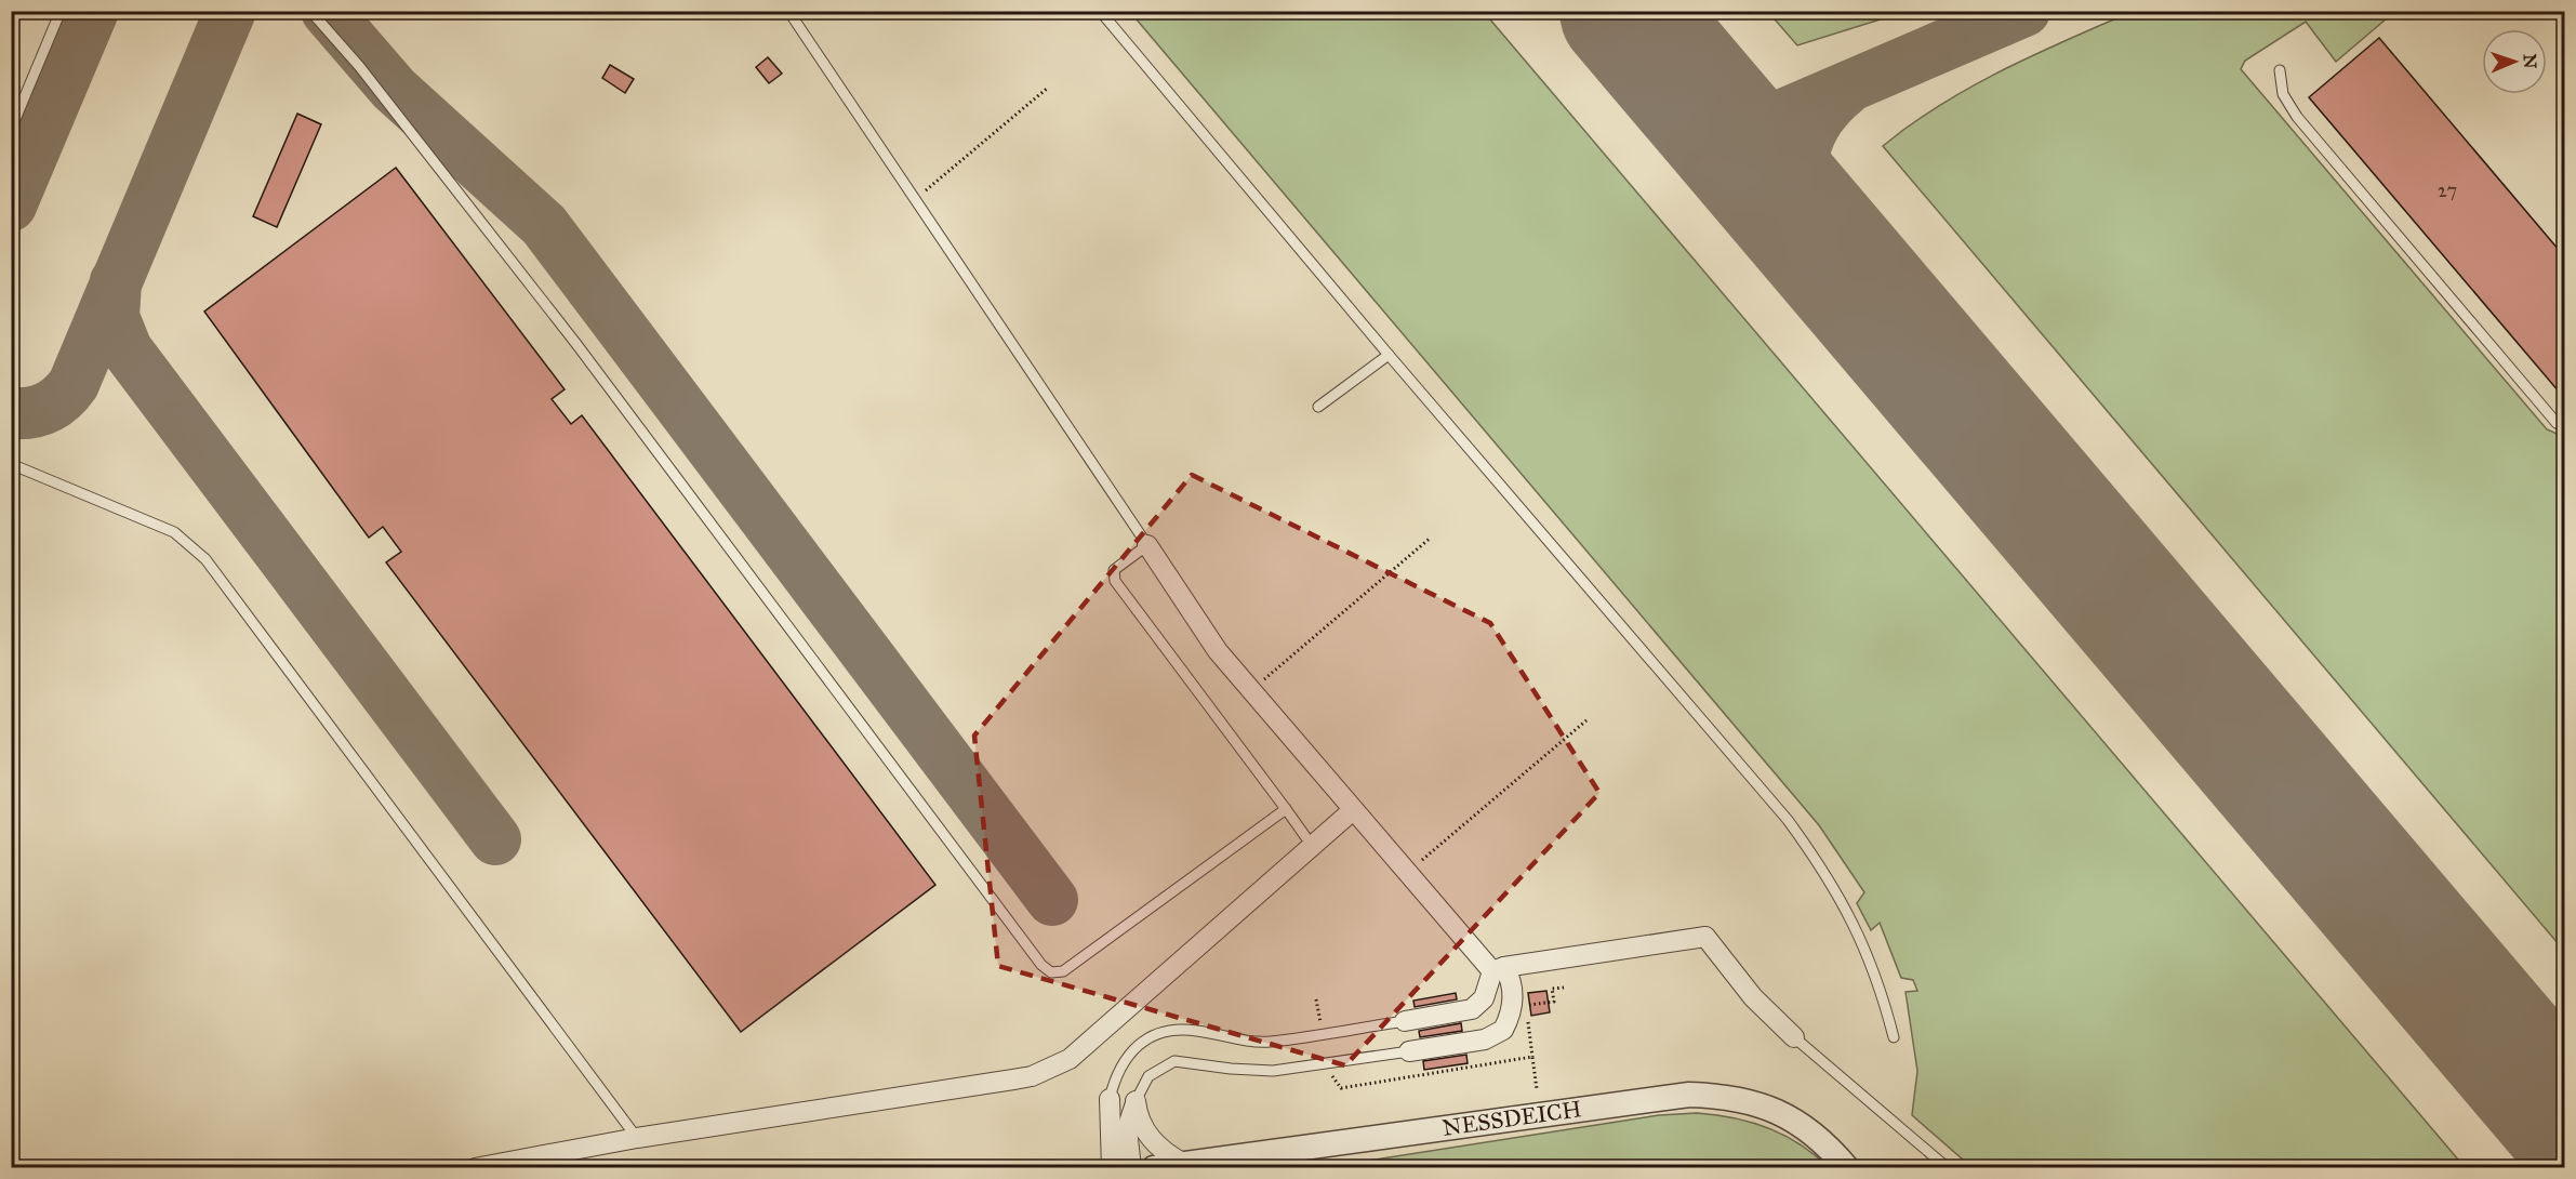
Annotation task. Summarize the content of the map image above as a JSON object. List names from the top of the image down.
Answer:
{
  "streets": {
    "street": ["NESSDEICH"]
  },
  "house_numbers": ["27"],
  "north": "right"
}
